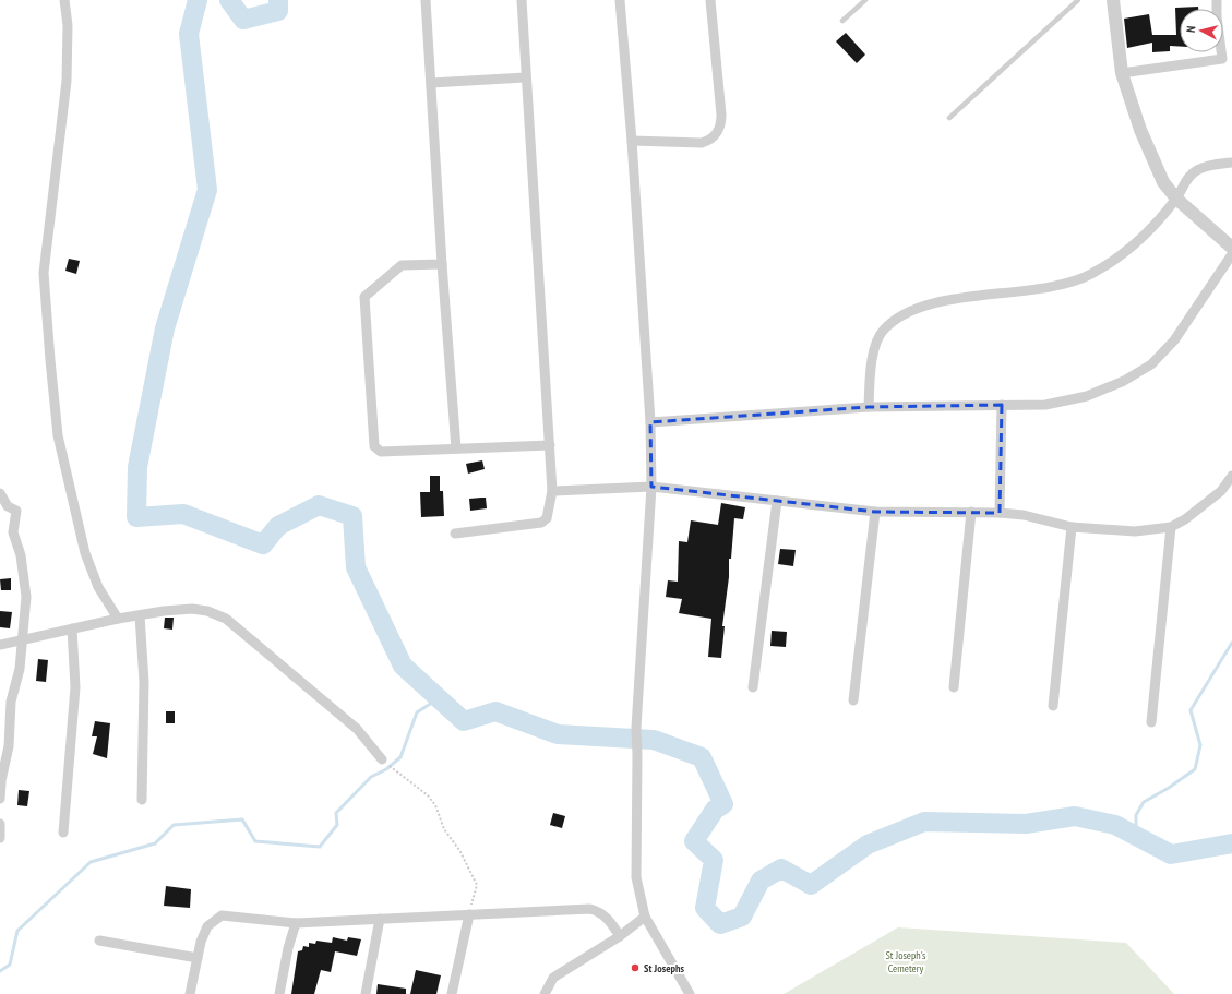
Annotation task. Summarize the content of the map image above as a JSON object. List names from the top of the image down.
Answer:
{
  "parks": ["St Joseph's Cemetery"],
  "places": ["St Josephs"],
  "north": "left"
}
